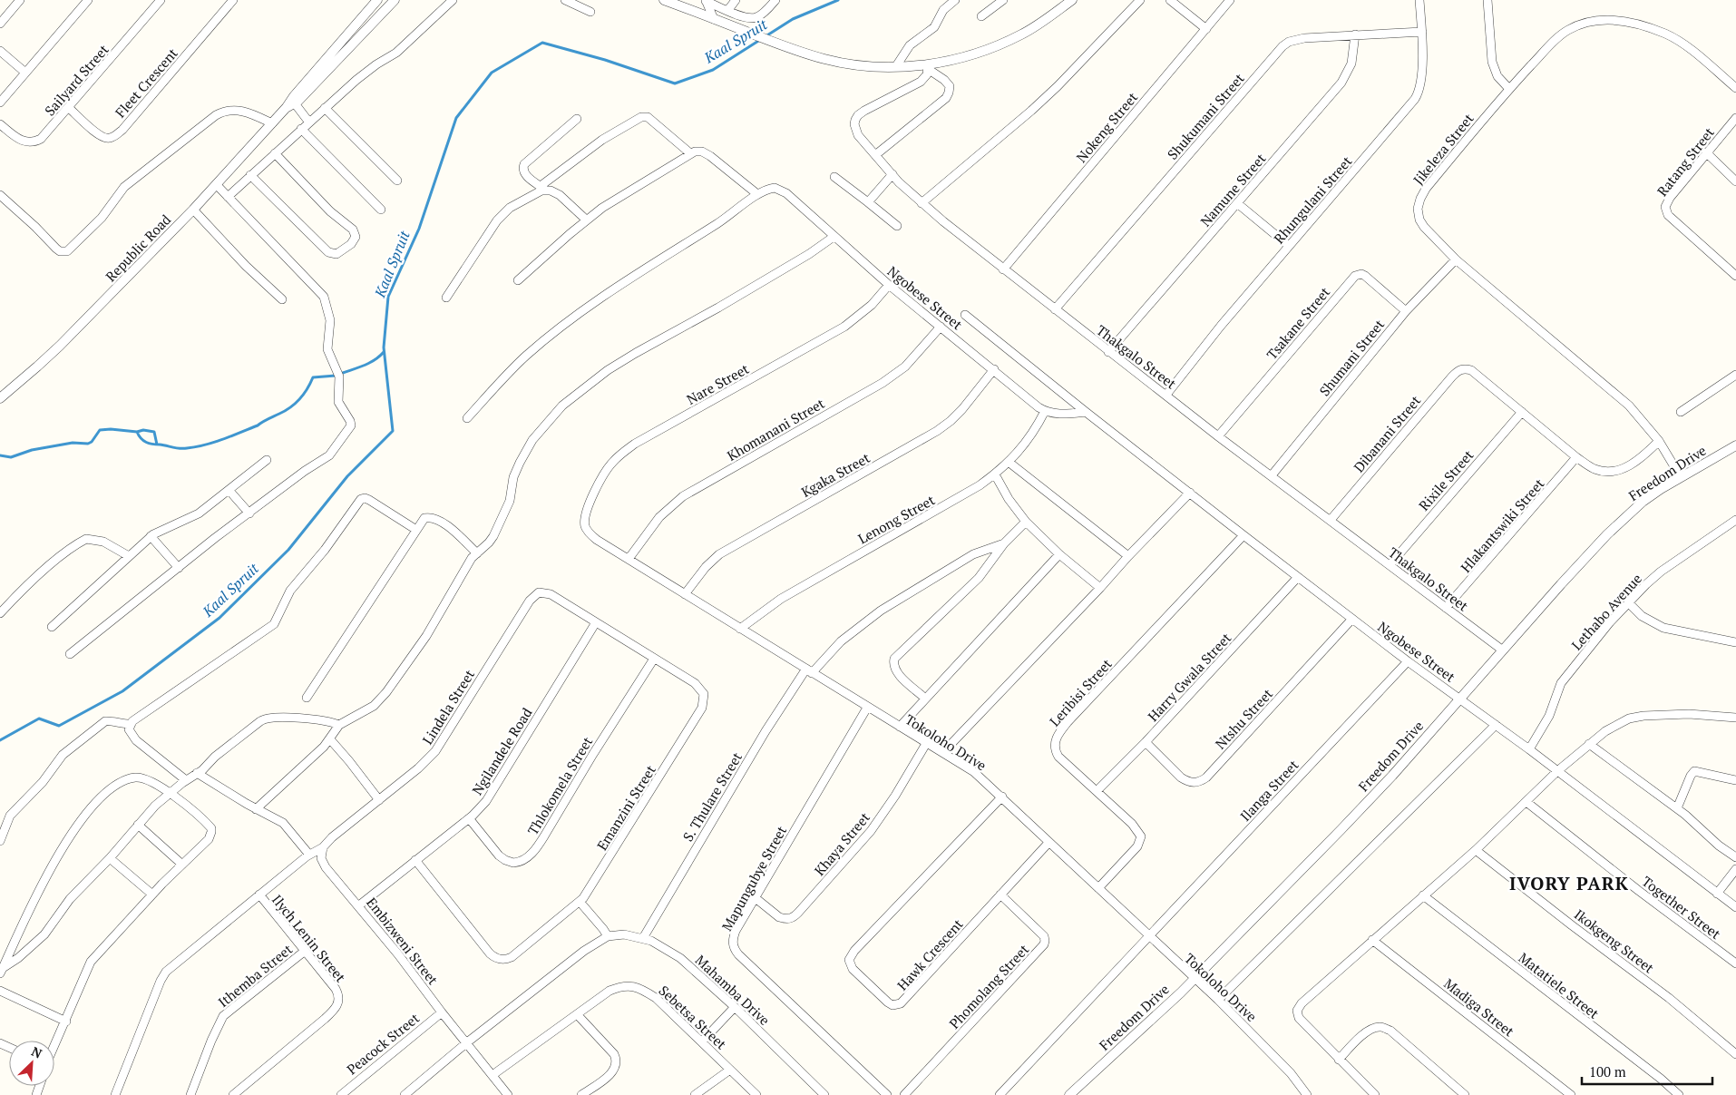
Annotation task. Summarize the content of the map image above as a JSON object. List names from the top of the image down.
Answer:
{
  "streets": {
    "street": [
      "Sailyard Street",
      "Fleet Crescent",
      "Shukumani Street",
      "Nokeng Street",
      "Jikeleza Street",
      "Ratang Street",
      "Namune Street",
      "Rhungulani Street",
      "Republic Road",
      "Ngobese Street",
      "Tsakane Street",
      "Thakgalo Street",
      "Shumani Street",
      "Nare Street",
      "Khomanani Street",
      "Dibanani Street",
      "Freedom Drive",
      "Kgaka Street",
      "Rixile Street",
      "Lenong Street",
      "Hlakantswiki Street",
      "Lethabo Avenue",
      "Harry Gwala Street",
      "Leribisi Street",
      "Lindela Street",
      "Ntshu Street",
      "Tokoloho Drive",
      "Ngilandele Road",
      "Thlokomela Street",
      "Ilanga Street",
      "S. Thulare Street",
      "Emanzini Street",
      "Khaya Street",
      "Mapungubye Street",
      "Together Street",
      "Ilych Lenin Street",
      "Embizweni Street",
      "Ikokgeng Street",
      "Hawk Crescent",
      "Ithemba Street",
      "Matatiele Street",
      "Phomolang Street",
      "Mahamba Drive",
      "Madiga Street",
      "Sebetsa Street",
      "Peacock Street"
    ]
  },
  "crossings": [
    ["Sailyard Street", "Fleet Crescent"],
    ["Shukumani Street", "Namune Street"],
    ["Shukumani Street", "Rhungulani Street"],
    ["Shukumani Street", "Thakgalo Street"],
    ["Nokeng Street", "Thakgalo Street"],
    ["Jikeleza Street", "Shumani Street"],
    ["Jikeleza Street", "Freedom Drive"],
    ["Namune Street", "Thakgalo Street"],
    ["Rhungulani Street", "Thakgalo Street"],
    ["Ngobese Street", "Nare Street"],
    ["Ngobese Street", "Khomanani Street"],
    ["Ngobese Street", "Freedom Drive"],
    ["Ngobese Street", "Kgaka Street"],
    ["Ngobese Street", "Lenong Street"],
    ["Ngobese Street", "Lethabo Avenue"],
    ["Ngobese Street", "Harry Gwala Street"],
    ["Ngobese Street", "Leribisi Street"],
    ["Ngobese Street", "Ntshu Street"],
    ["Ngobese Street", "Ilanga Street"],
    ["Tsakane Street", "Thakgalo Street"],
    ["Tsakane Street", "Shumani Street"],
    ["Thakgalo Street", "Shumani Street"],
    ["Thakgalo Street", "Dibanani Street"],
    ["Thakgalo Street", "Freedom Drive"],
    ["Thakgalo Street", "Rixile Street"],
    ["Thakgalo Street", "Hlakantswiki Street"],
    ["Nare Street", "Tokoloho Drive"],
    ["Khomanani Street", "Tokoloho Drive"],
    ["Dibanani Street", "Rixile Street"],
    ["Freedom Drive", "Tokoloho Drive"],
    ["Kgaka Street", "Tokoloho Drive"],
    ["Lenong Street", "Tokoloho Drive"],
    ["Harry Gwala Street", "Leribisi Street"],
    ["Harry Gwala Street", "Ntshu Street"],
    ["Leribisi Street", "Tokoloho Drive"],
    ["Lindela Street", "Emanzini Street"],
    ["Lindela Street", "Ilych Lenin Street"],
    ["Lindela Street", "Embizweni Street"],
    ["Tokoloho Drive", "Ilanga Street"],
    ["Tokoloho Drive", "S. Thulare Street"],
    ["Tokoloho Drive", "Khaya Street"],
    ["Tokoloho Drive", "Mapungubye Street"],
    ["Tokoloho Drive", "Hawk Crescent"],
    ["Ngilandele Road", "Thlokomela Street"],
    ["Ngilandele Road", "Emanzini Street"],
    ["Ngilandele Road", "Embizweni Street"],
    ["Thlokomela Street", "Emanzini Street"],
    ["S. Thulare Street", "Mahamba Drive"],
    ["Khaya Street", "Mapungubye Street"],
    ["Ilych Lenin Street", "Ithemba Street"],
    ["Embizweni Street", "Mahamba Drive"],
    ["Embizweni Street", "Sebetsa Street"],
    ["Embizweni Street", "Peacock Street"],
    ["Hawk Crescent", "Phomolang Street"]
  ],
  "districts": ["IVORY PARK"],
  "water": ["Kaal Spruit"],
  "scale_bar": "100 m",
  "north": "top right"
}
